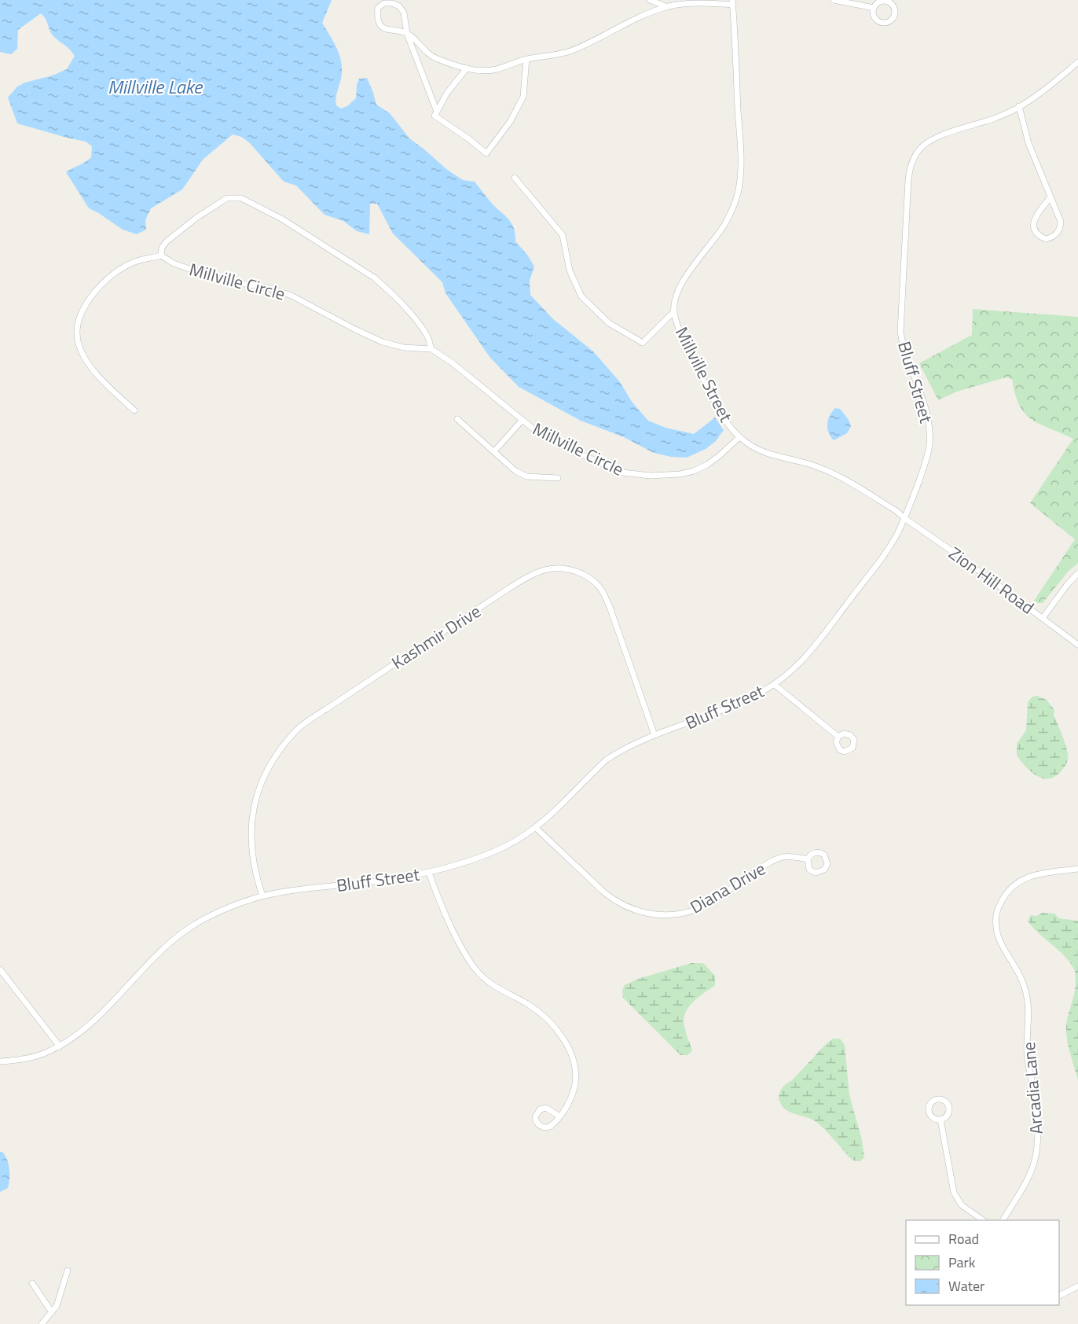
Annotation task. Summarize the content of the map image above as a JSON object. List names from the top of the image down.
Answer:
{
  "streets": {
    "street": [
      "Millville Circle",
      "Millville Street",
      "Bluff Street",
      "Zion Hill Road",
      "Kashmir Drive",
      "Diana Drive",
      "Arcadia Lane"
    ]
  },
  "crossings": [
    ["Millville Circle", "Millville Street"],
    ["Millville Street", "Bluff Street"],
    ["Millville Street", "Zion Hill Road"],
    ["Bluff Street", "Zion Hill Road"],
    ["Bluff Street", "Kashmir Drive"],
    ["Bluff Street", "Diana Drive"]
  ],
  "water": ["Millville Lake"],
  "legend": ["Road", "Park", "Water"]
}
